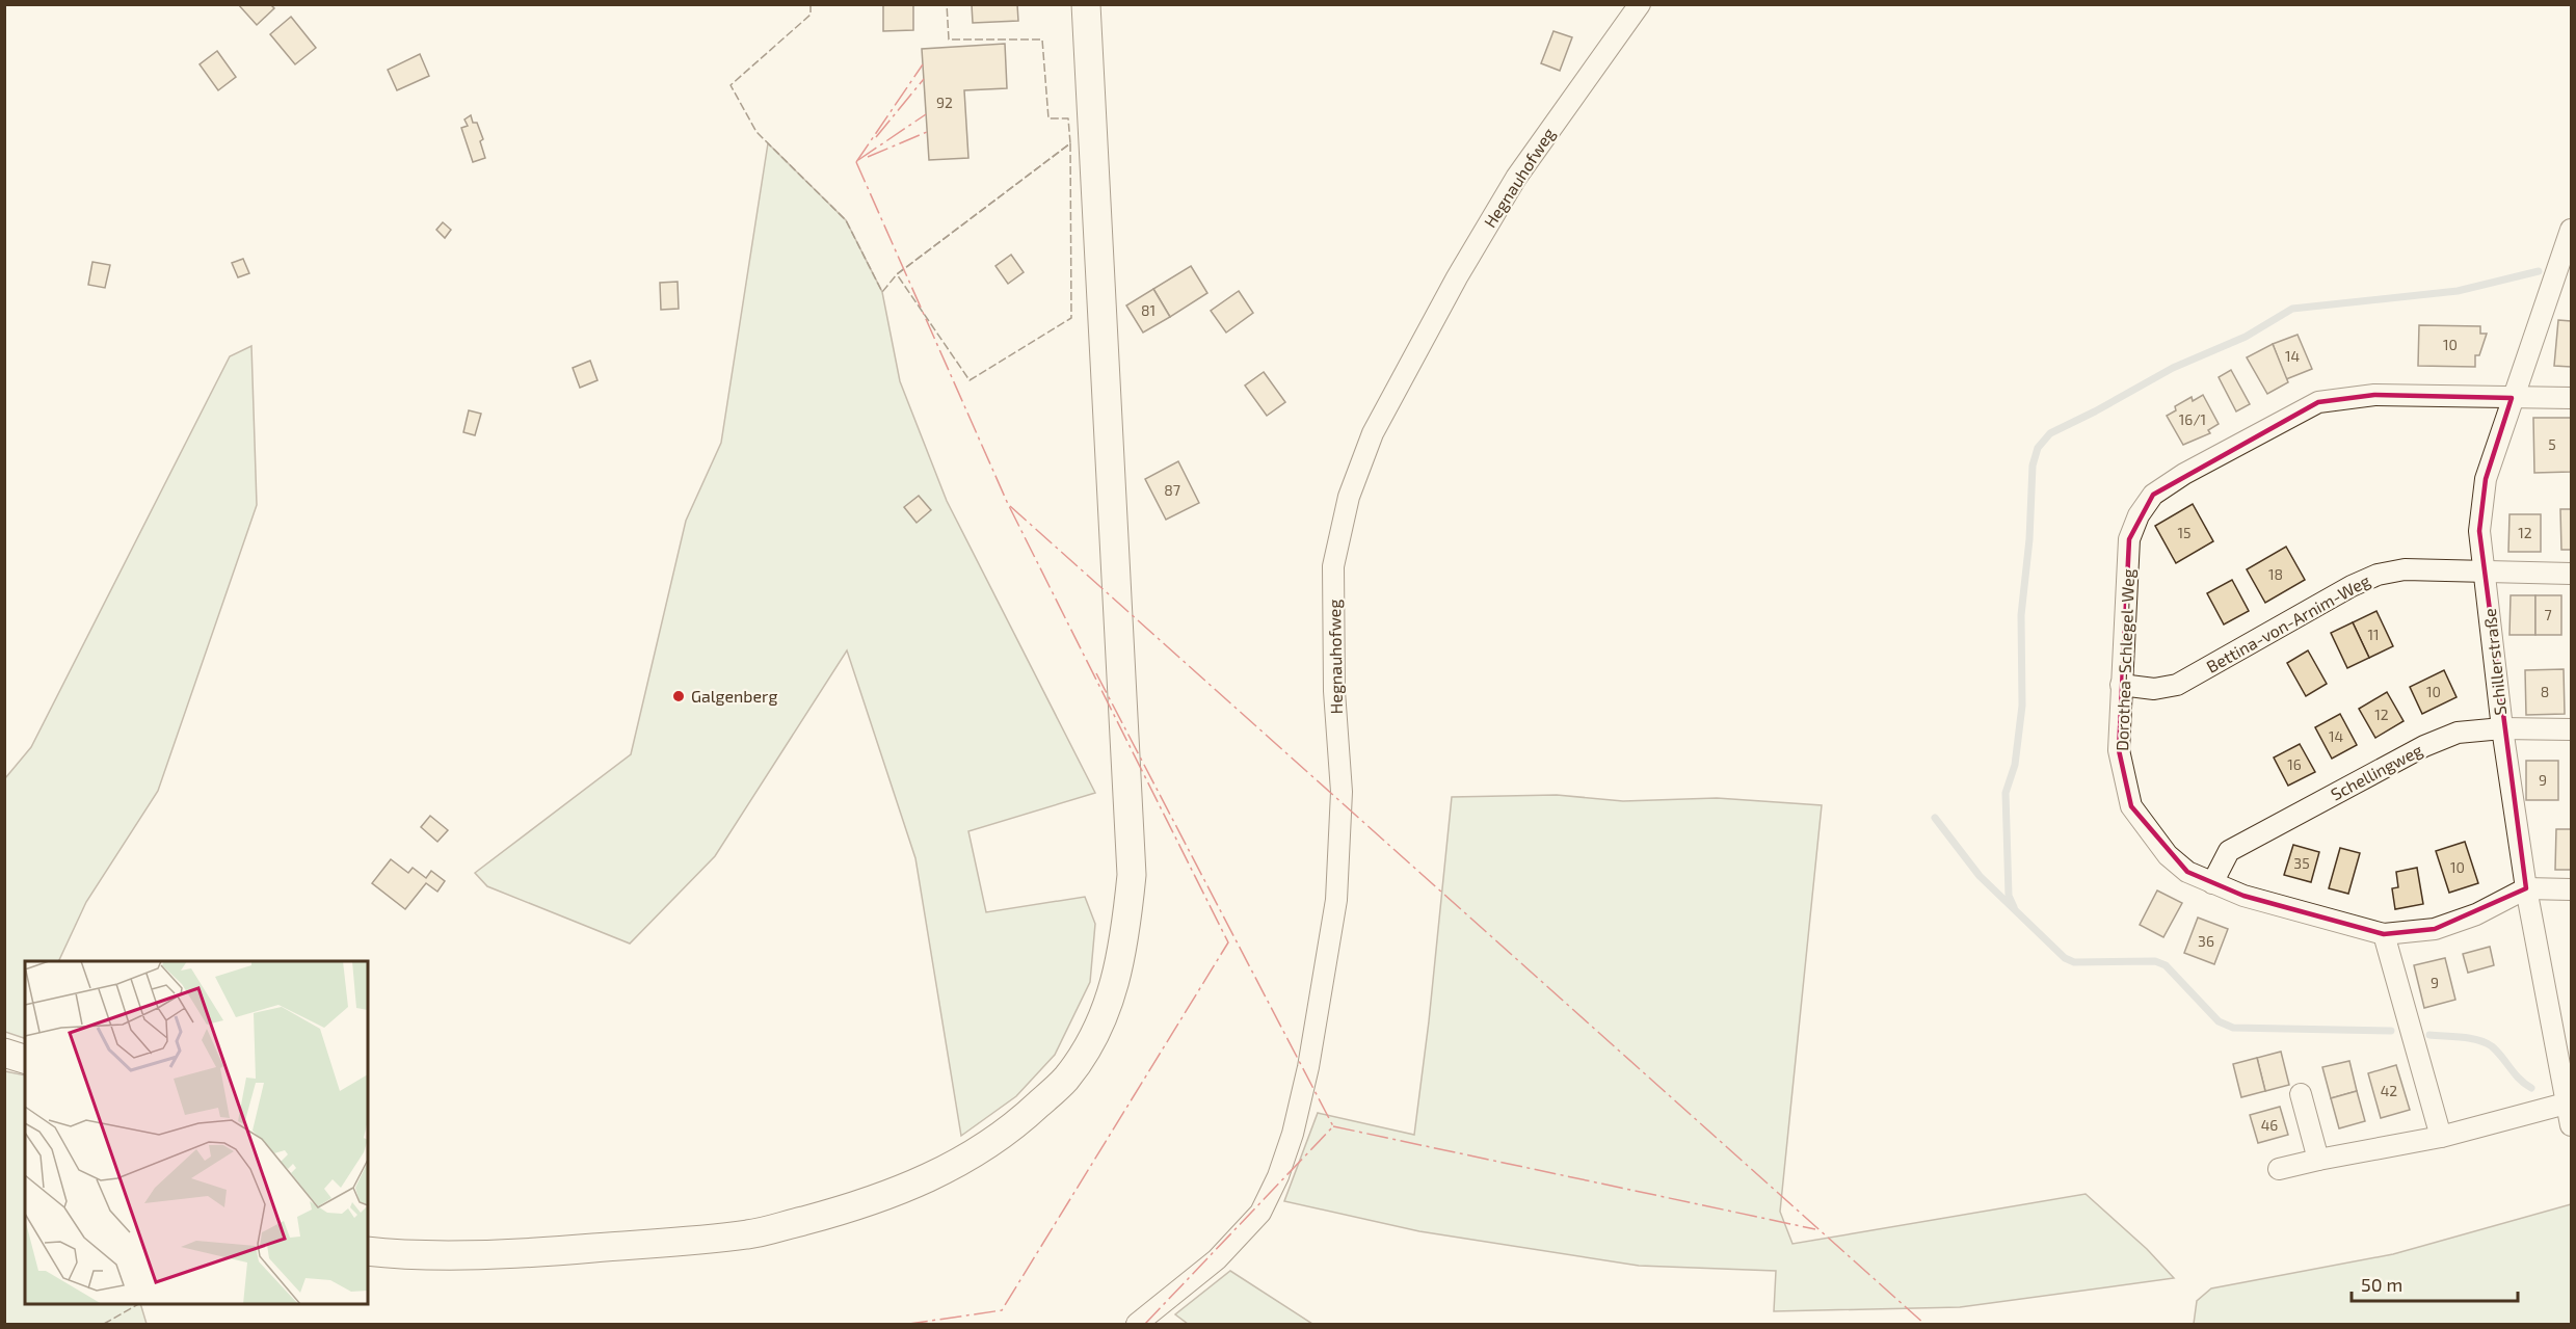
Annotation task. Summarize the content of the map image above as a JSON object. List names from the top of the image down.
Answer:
{
  "streets": {
    "street": [
      "Hegnauhofweg",
      "Bettina-von-Arnim-Weg",
      "Dorothea-Schlegel-Weg",
      "Schillerstraße",
      "Schellingweg"
    ]
  },
  "crossings": [
    ["Bettina-von-Arnim-Weg", "Dorothea-Schlegel-Weg"],
    ["Bettina-von-Arnim-Weg", "Schillerstraße"],
    ["Dorothea-Schlegel-Weg", "Schillerstraße"],
    ["Dorothea-Schlegel-Weg", "Schellingweg"],
    ["Schillerstraße", "Schellingweg"]
  ],
  "places": ["Galgenberg"],
  "house_numbers": [
    "92",
    "81",
    "10",
    "14",
    "16/1",
    "5",
    "87",
    "15",
    "12",
    "18",
    "7",
    "11",
    "10",
    "8",
    "12",
    "14",
    "16",
    "9",
    "35",
    "10",
    "36",
    "9",
    "42",
    "46"
  ],
  "scale_bar": "50 m"
}
